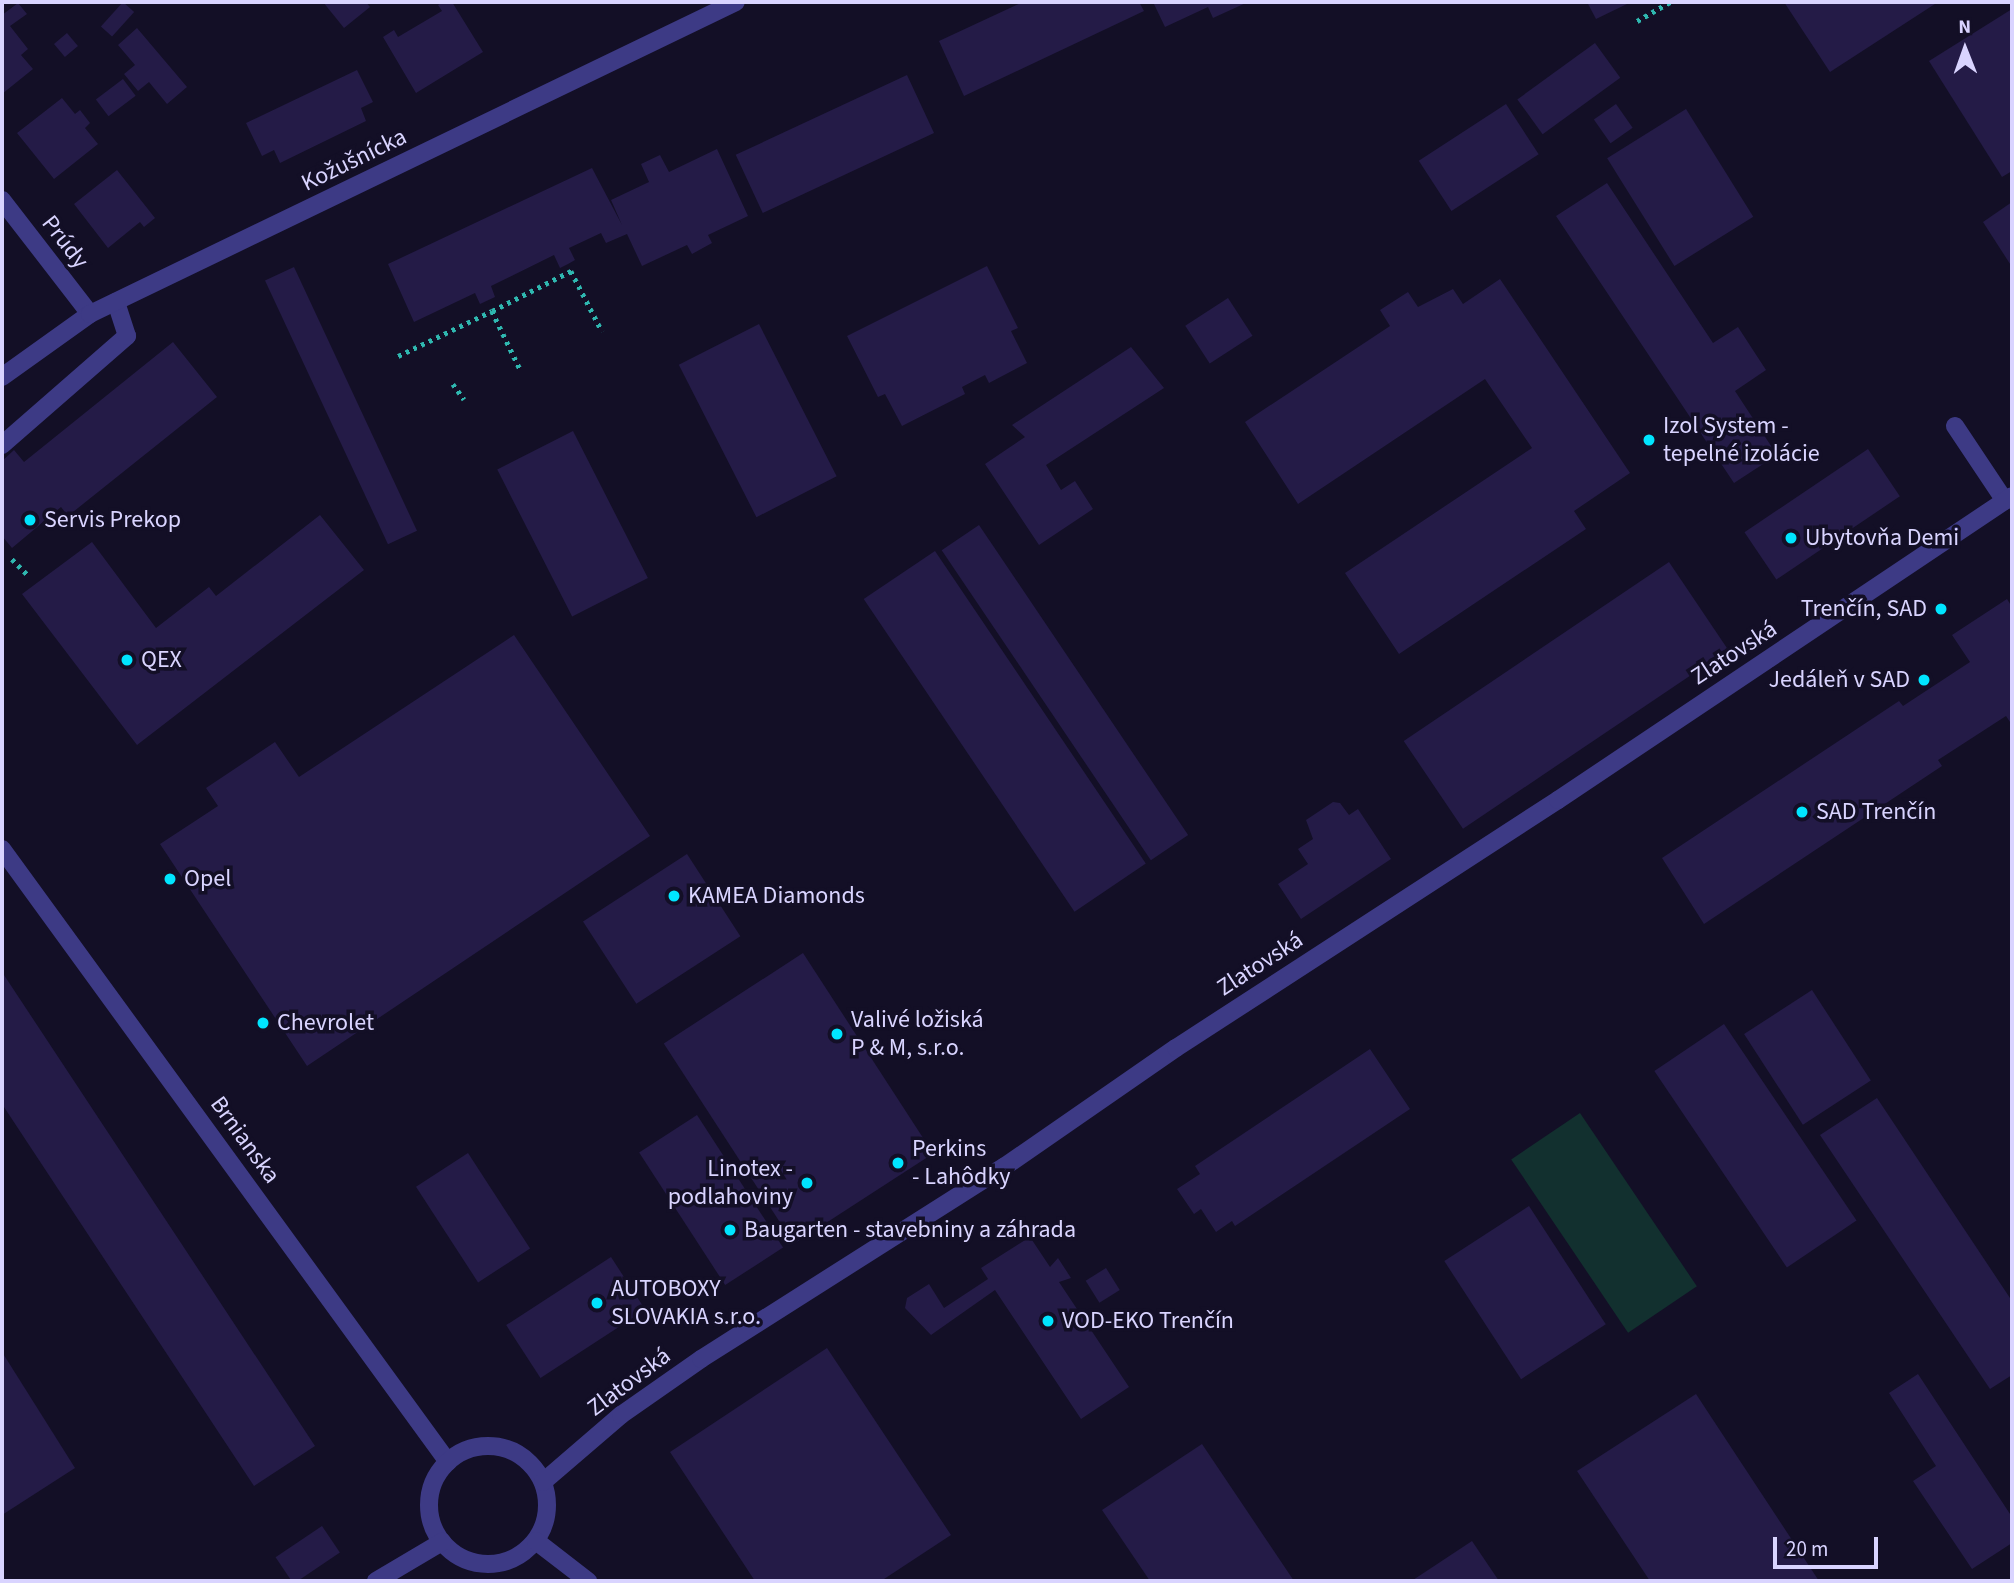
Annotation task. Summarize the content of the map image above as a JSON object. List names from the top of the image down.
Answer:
{
  "streets": {
    "street": [
      "Kožušnícka",
      "Prúdy",
      "Zlatovská",
      "Brnianska"
    ]
  },
  "crossings": [
    ["Kožušnícka", "Prúdy"],
    ["Zlatovská", "Brnianska"]
  ],
  "places": [
    "Izol System - tepelné izolácie",
    "Servis Prekop",
    "Ubytovňa Demi",
    "Trenčín, SAD",
    "QEX",
    "Jedáleň v SAD",
    "SAD Trenčín",
    "Opel",
    "KAMEA Diamonds",
    "Chevrolet",
    "Valivé ložiská P & M, s.r.o.",
    "Perkins - Lahôdky",
    "Linotex - podlahoviny",
    "Baugarten - stavebniny a záhrada",
    "AUTOBOXY SLOVAKIA s.r.o.",
    "VOD-EKO Trenčín"
  ],
  "scale_bar": "20 m",
  "north": "top"
}
